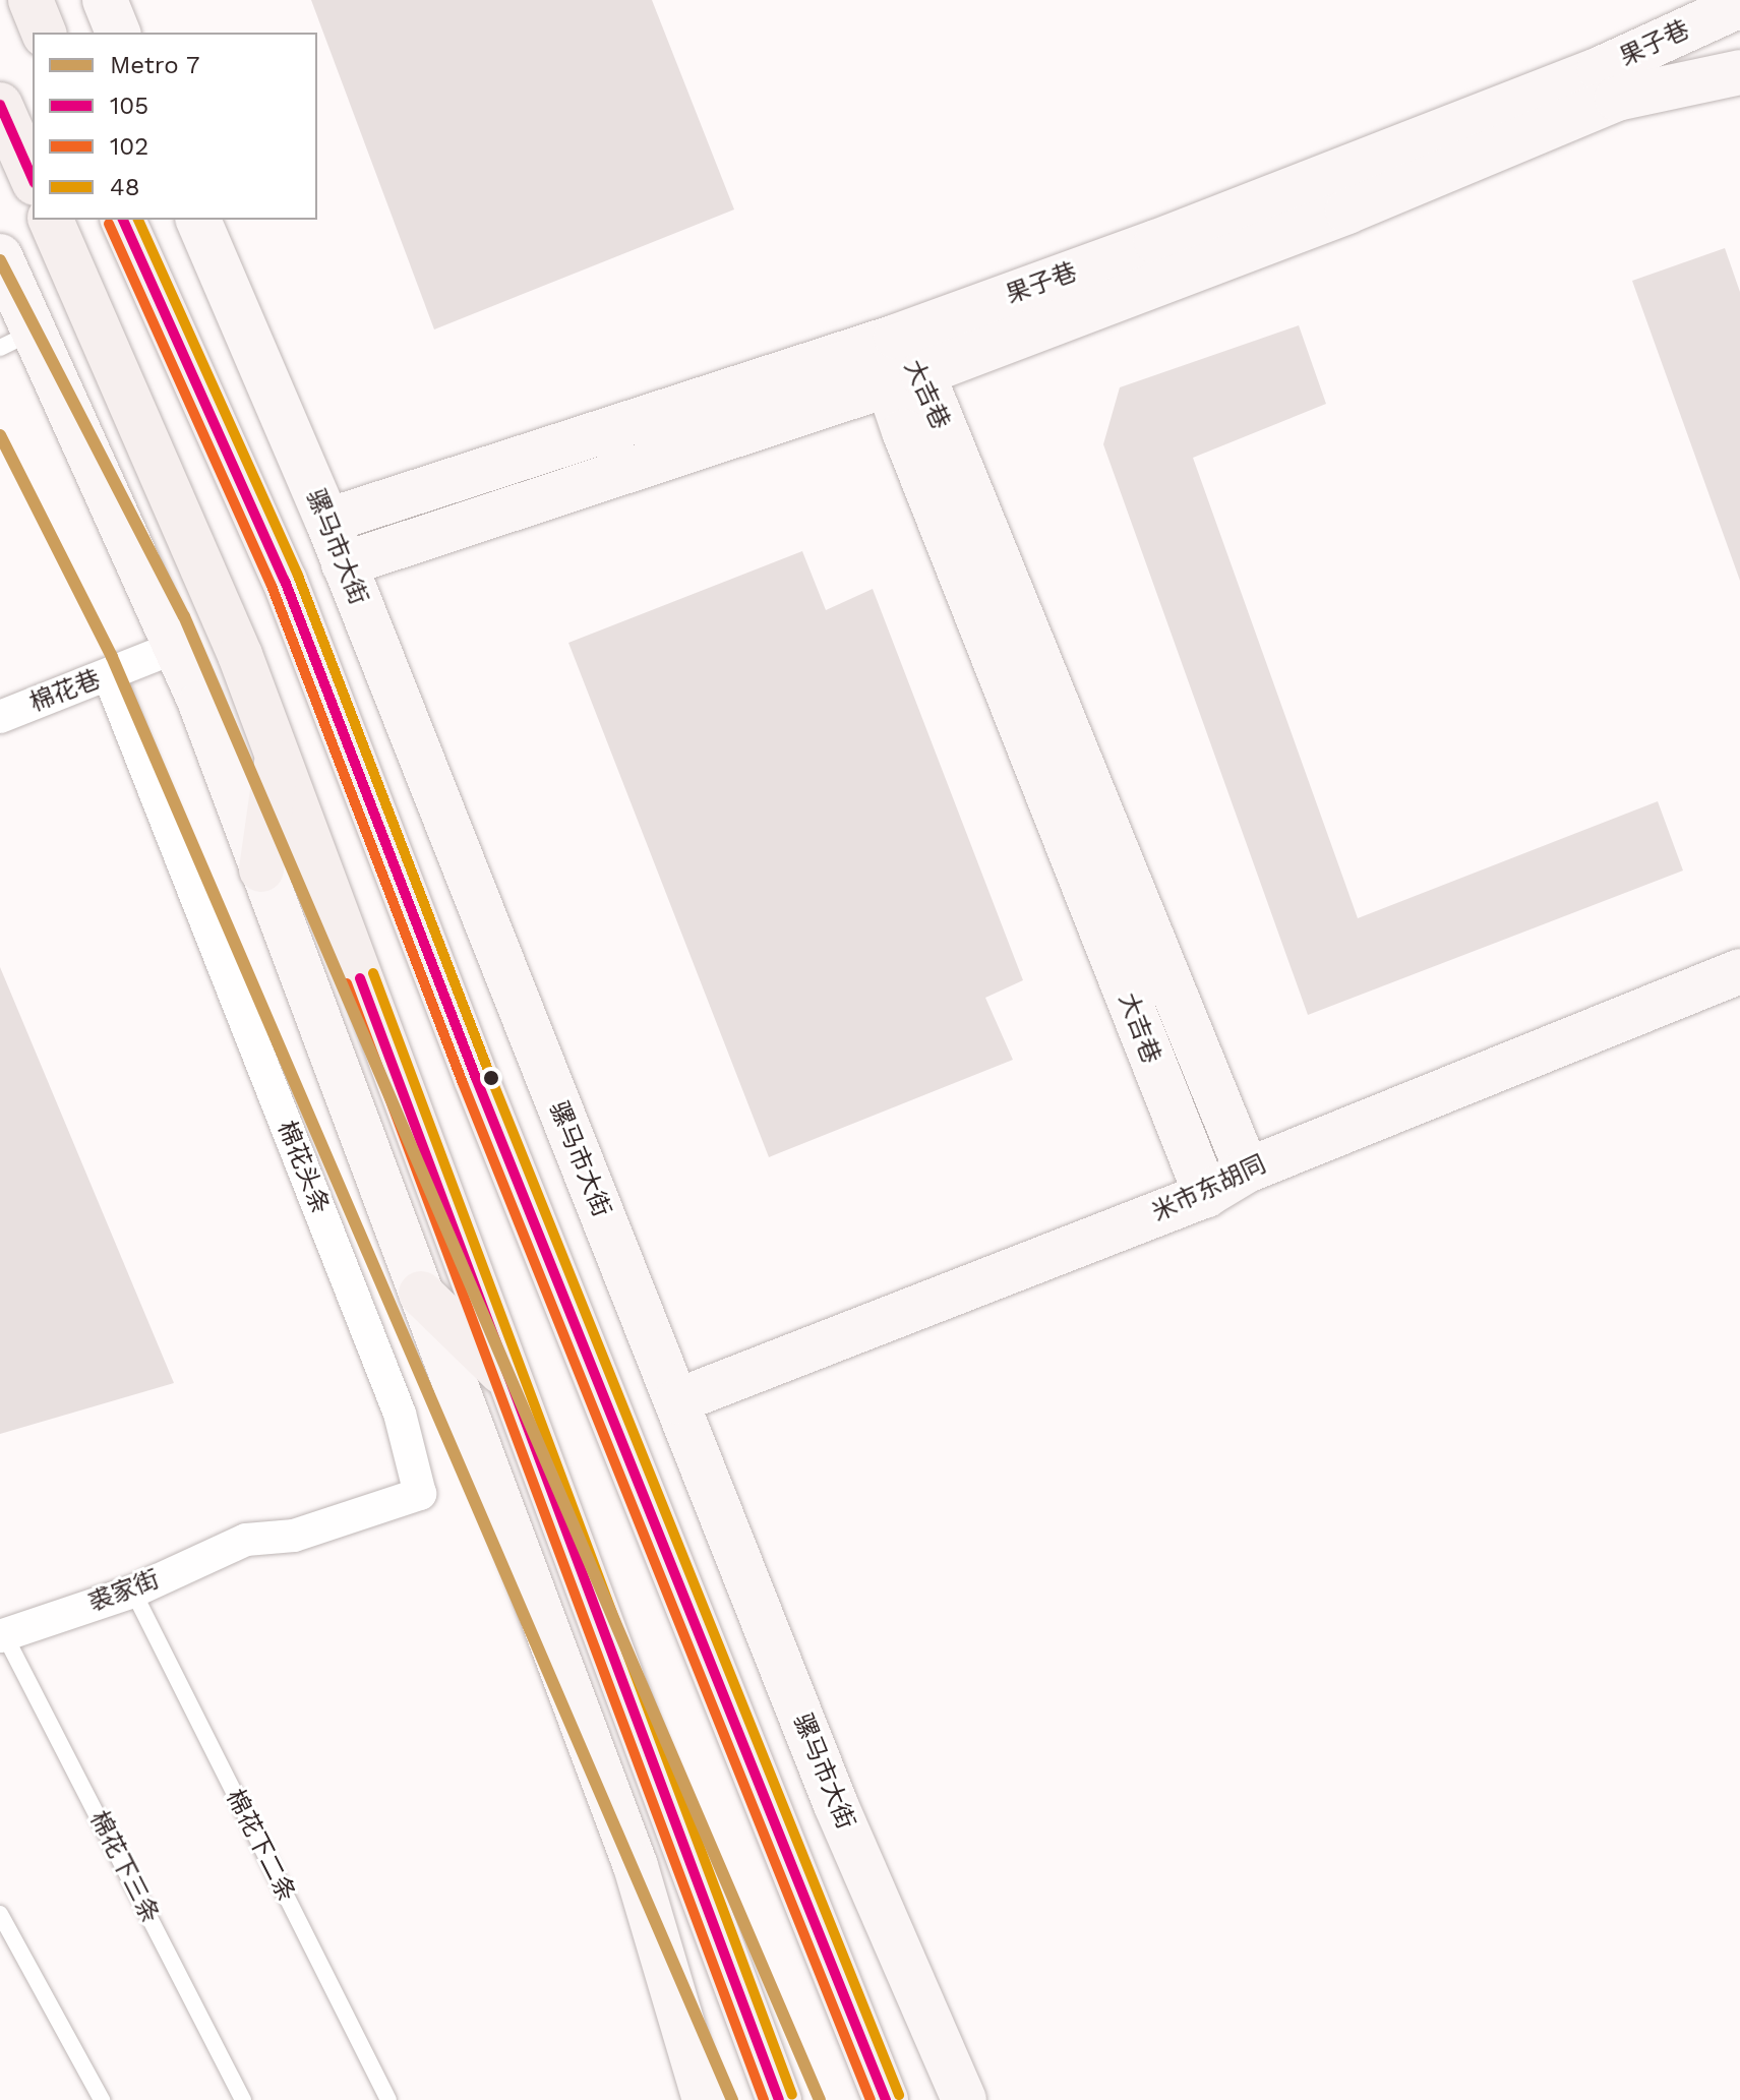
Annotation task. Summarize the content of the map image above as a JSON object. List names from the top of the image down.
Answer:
{
  "streets": {
    "street": [
      "果子巷",
      "大吉巷",
      "骡马市大街",
      "棉花巷",
      "棉花头条",
      "米市东胡同",
      "裘家街"
    ],
    "lane": ["棉花下二条", "棉花下三条"]
  },
  "crossings": [
    ["果子巷", "大吉巷"],
    ["果子巷", "骡马市大街"],
    ["大吉巷", "米市东胡同"],
    ["骡马市大街", "米市东胡同"],
    ["棉花巷", "棉花头条"],
    ["棉花头条", "裘家街"],
    ["裘家街", "棉花下二条"],
    ["裘家街", "棉花下三条"]
  ],
  "lines": [
    "transit line 105",
    "transit line 48",
    "transit line 102",
    "metro line 7"
  ],
  "legend": [
    "Metro 7",
    "105",
    "102",
    "48"
  ]
}
